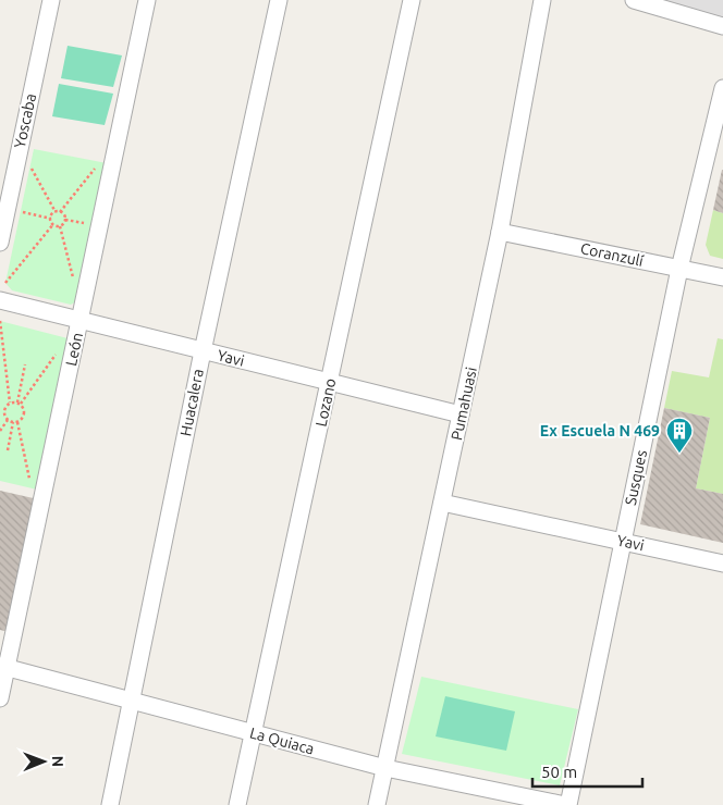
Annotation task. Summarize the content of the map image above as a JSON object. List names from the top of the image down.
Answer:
{
  "streets": {
    "street": [
      "Yoscaba",
      "Coranzulí",
      "León",
      "Yavi",
      "Huacalera",
      "Lozano",
      "Pumahuasi",
      "Susques",
      "La Quiaca"
    ]
  },
  "crossings": [
    ["Coranzulí", "Pumahuasi"],
    ["Coranzulí", "Susques"],
    ["León", "Yavi"],
    ["León", "La Quiaca"],
    ["Yavi", "Huacalera"],
    ["Yavi", "Lozano"],
    ["Yavi", "Pumahuasi"],
    ["Yavi", "Susques"],
    ["Huacalera", "La Quiaca"],
    ["Lozano", "La Quiaca"],
    ["Pumahuasi", "La Quiaca"],
    ["Susques", "La Quiaca"]
  ],
  "places": {
    "building": ["Ex Escuela N 469"]
  },
  "scale_bar": "50 m",
  "north": "right"
}
